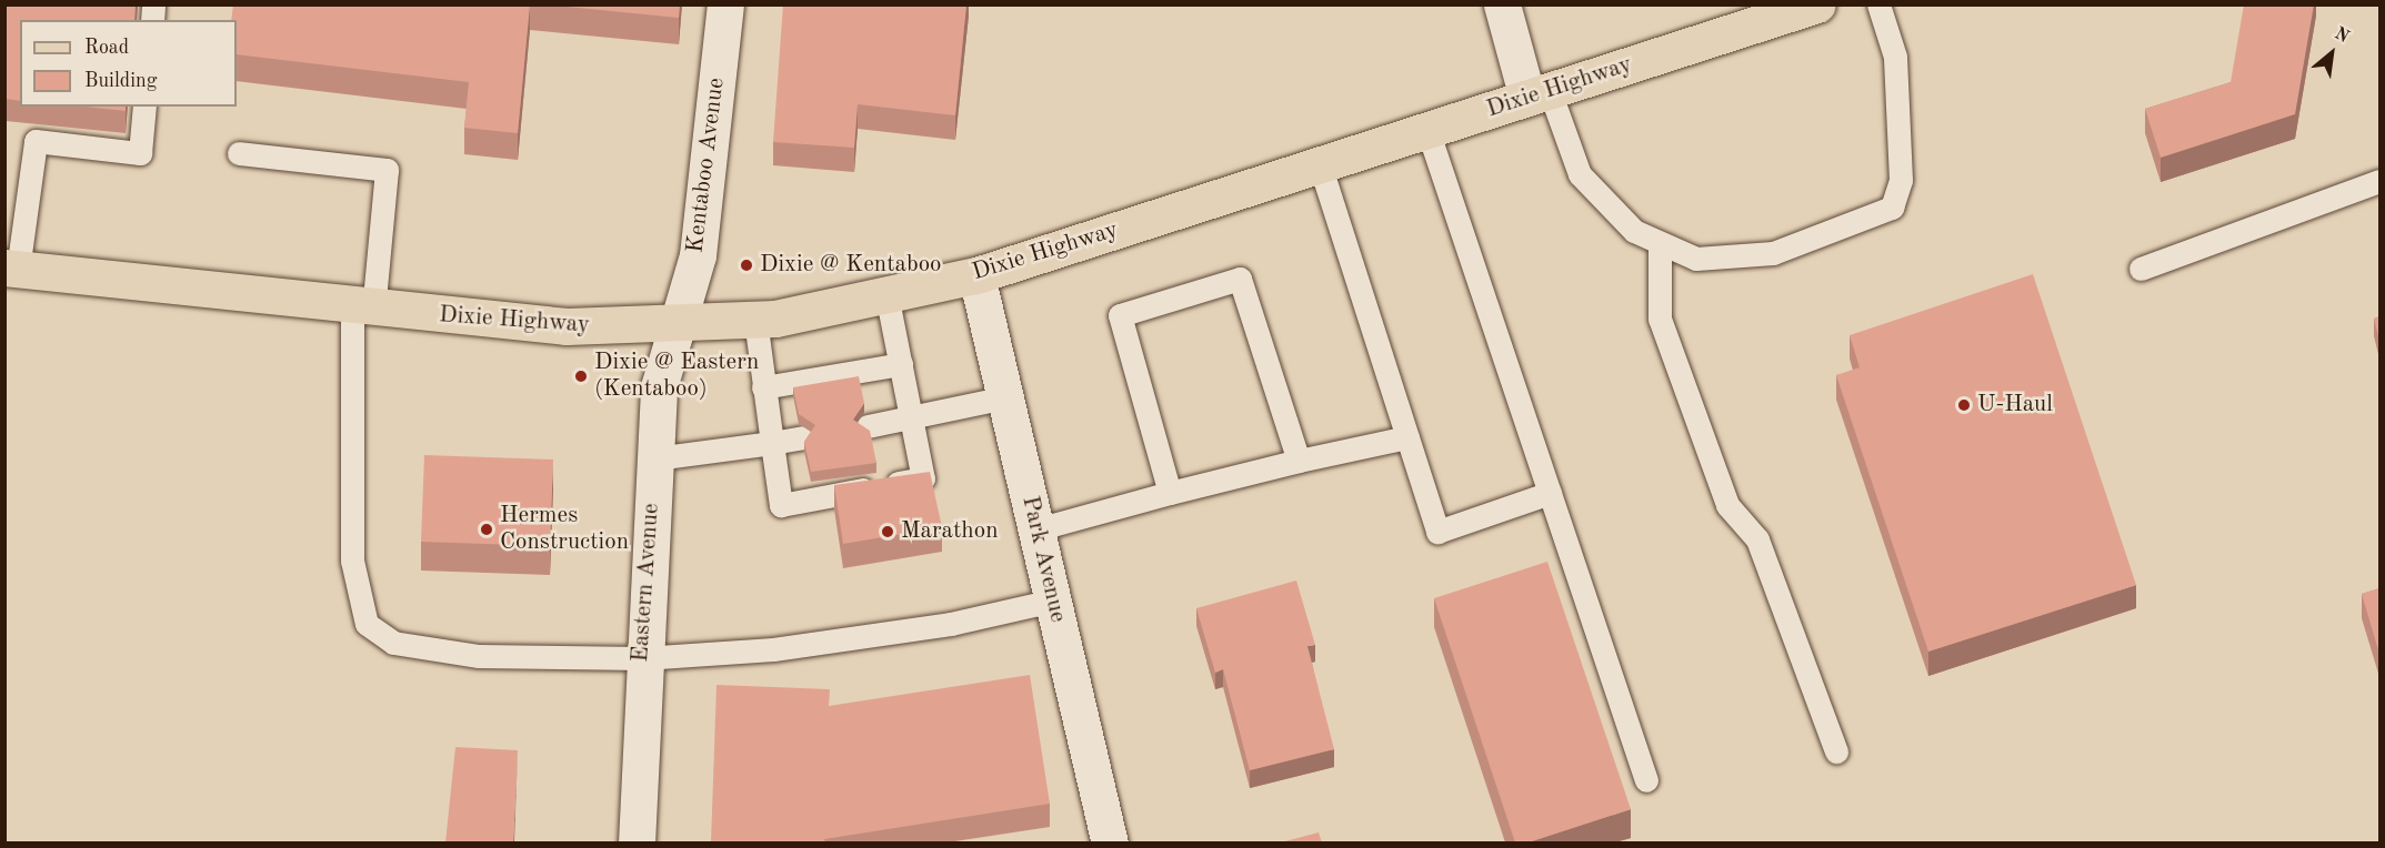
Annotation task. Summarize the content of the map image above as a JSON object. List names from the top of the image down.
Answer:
{
  "streets": {
    "main road": ["Dixie Highway"],
    "street": ["Kentaboo Avenue", "Park Avenue", "Eastern Avenue"]
  },
  "crossings": [
    ["Dixie Highway", "Kentaboo Avenue"],
    ["Dixie Highway", "Park Avenue"],
    ["Dixie Highway", "Eastern Avenue"],
    ["Kentaboo Avenue", "Eastern Avenue"]
  ],
  "places": [
    "Dixie @ Kentaboo",
    "Dixie @ Eastern (Kentaboo)",
    "U-Haul",
    "Hermes Construction",
    "Marathon"
  ],
  "legend": ["Road", "Building"],
  "north": "top right"
}
